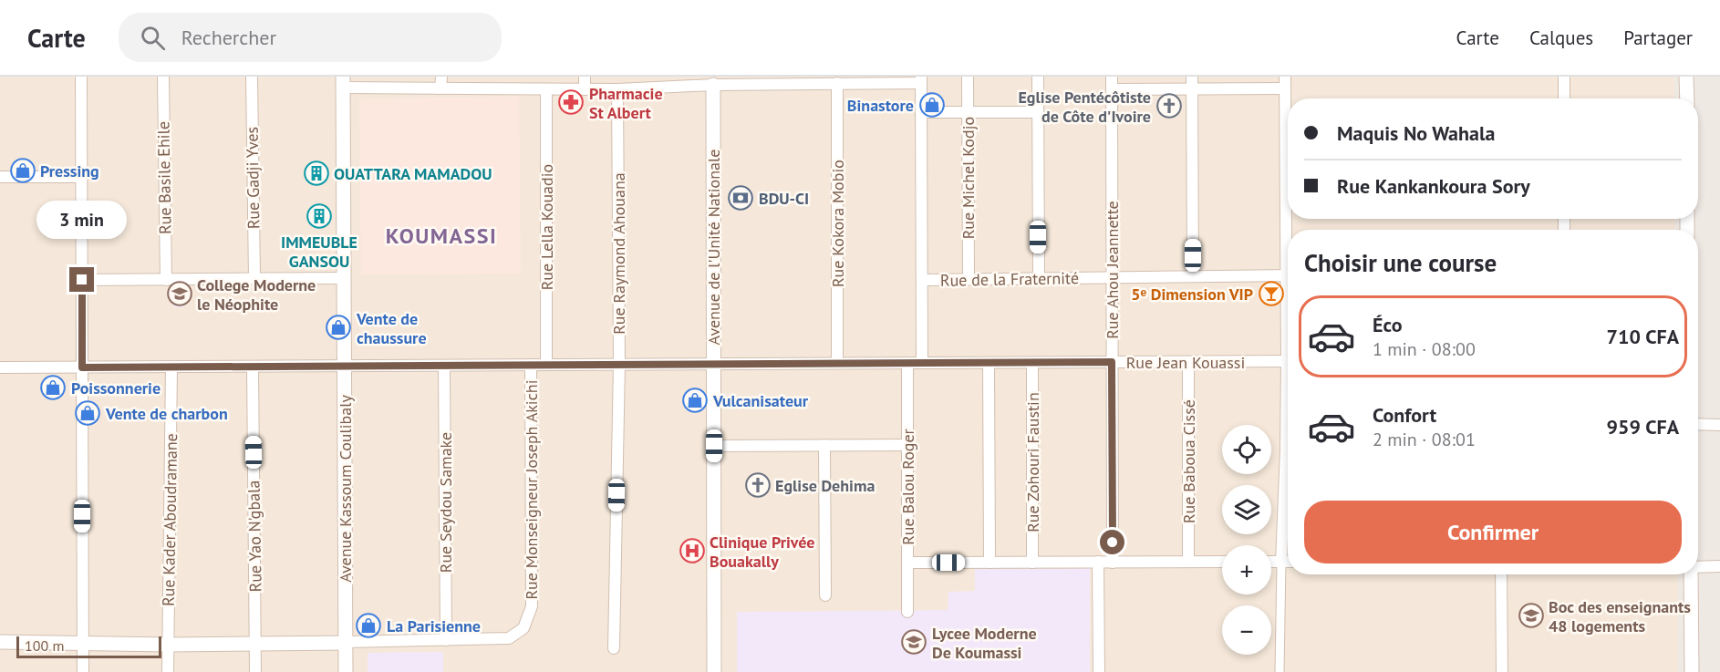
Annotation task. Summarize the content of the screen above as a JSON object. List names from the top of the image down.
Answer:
{
  "streets": {
    "street": [
      "Rue Basile Ehile",
      "Rue Gadji Yves",
      "Rue Michel Kodjo",
      "Rue Kokora Mobio",
      "Rue Lella Kouadio",
      "Avenue de l'Unité Nationale",
      "Rue Raymond Ahouana",
      "Rue Ahou Jeannette",
      "Rue de la Fraternité",
      "Rue Jean Kouassi",
      "Rue Baboua Cissé",
      "Rue Zohouri Faustin",
      "Rue Balou Roger",
      "Avenue Kassoum Coulibaly",
      "Rue Monseigneur Joseph Akichi",
      "Rue Seydou Samake",
      "Rue Kader Aboudramane",
      "Rue Yao N'gbala"
    ]
  },
  "crossings": [
    ["Rue Michel Kodjo", "Rue de la Fraternité"],
    ["Rue Kokora Mobio", "Rue Jean Kouassi"],
    ["Rue Lella Kouadio", "Rue Jean Kouassi"],
    ["Avenue de l'Unité Nationale", "Rue Jean Kouassi"],
    ["Rue Raymond Ahouana", "Rue Jean Kouassi"],
    ["Rue Ahou Jeannette", "Rue de la Fraternité"],
    ["Rue Ahou Jeannette", "Rue Jean Kouassi"],
    ["Rue Jean Kouassi", "Rue Baboua Cissé"],
    ["Rue Jean Kouassi", "Rue Zohouri Faustin"],
    ["Rue Jean Kouassi", "Rue Balou Roger"],
    ["Rue Jean Kouassi", "Avenue Kassoum Coulibaly"],
    ["Rue Jean Kouassi", "Rue Monseigneur Joseph Akichi"],
    ["Rue Jean Kouassi", "Rue Seydou Samake"],
    ["Rue Jean Kouassi", "Rue Kader Aboudramane"],
    ["Rue Jean Kouassi", "Rue Yao N'gbala"],
    ["Avenue Kassoum Coulibaly", "Rue Monseigneur Joseph Akichi"],
    ["Rue Monseigneur Joseph Akichi", "Rue Seydou Samake"],
    ["Rue Monseigneur Joseph Akichi", "Rue Kader Aboudramane"],
    ["Rue Monseigneur Joseph Akichi", "Rue Yao N'gbala"]
  ],
  "districts": ["KOUMASSI"],
  "places": {
    "pharmacy": ["Pharmacie St Albert"],
    "shop": [
      "Binastore",
      "Pressing",
      "Vente de chaussure",
      "Poissonnerie",
      "Vulcanisateur",
      "Vente de charbon",
      "La Parisienne"
    ],
    "church": ["Eglise Pentécôtiste de Côte d'Ivoire", "Eglise Dehima"],
    "building": ["OUATTARA MAMADOU", "IMMEUBLE GANSOU"],
    "bank": ["BDU-CI"],
    "school or university": ["College Moderne le Néophite", "Boc des enseignants 48 logements", "Lycee Moderne De Koumassi"],
    "bar": ["5ᵉ Dimension VIP"],
    "hospital": ["Clinique Privée Bouakally"]
  },
  "scale_bar": "100 m",
  "page": {
    "header": "Carte",
    "search": "Rechercher",
    "nav": ["Carte", "Calques", "Partager"],
    "banner": ["Maquis No Wahala", "Rue Kankankoura Sory"],
    "bubble": "3 min",
    "heading": "Choisir une course",
    "list": [
      {
        "name": "Éco",
        "note": "1 min · 08:00",
        "value": "710 CFA"
      },
      {
        "name": "Confort",
        "note": "2 min · 08:01",
        "value": "959 CFA"
      }
    ],
    "map_buttons": ["+", "−"],
    "buttons": "Confirmer",
    "scale": "100 m"
  }
}
